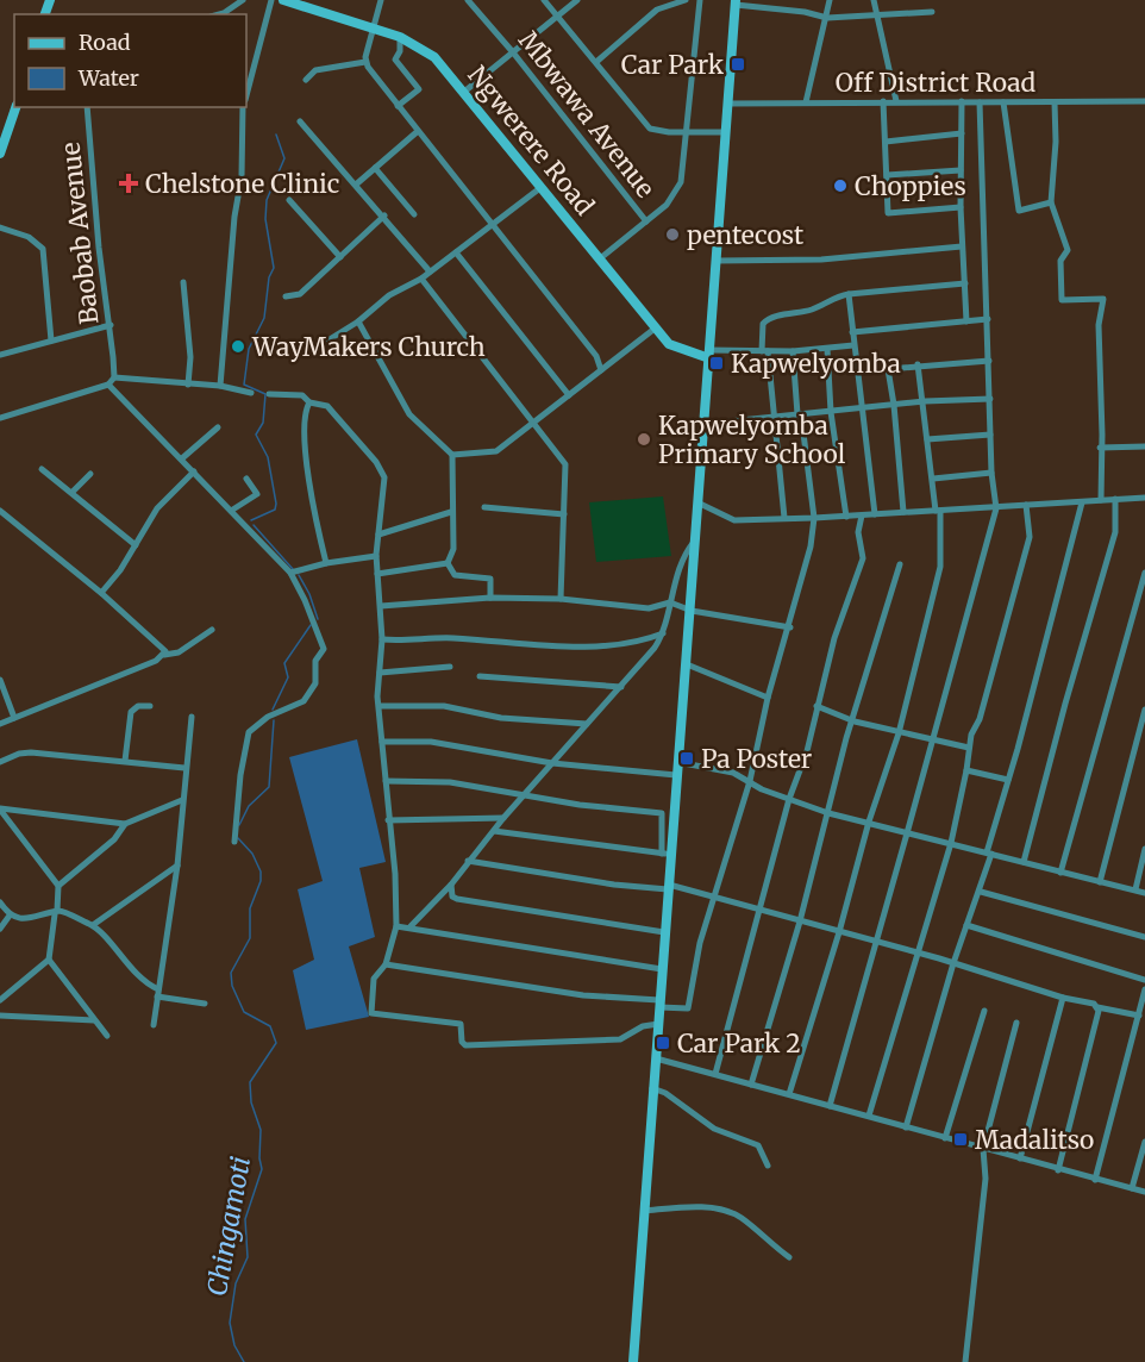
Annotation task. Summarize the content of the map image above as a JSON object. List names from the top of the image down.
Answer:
{
  "streets": {
    "street": [
      "Off District Road",
      "Mbwawa Avenue",
      "Ngwerere Road",
      "Baobab Avenue"
    ]
  },
  "water": ["Chingamoti"],
  "places": {
    "transit": [
      "Car Park",
      "Kapwelyomba",
      "Pa Poster",
      "Car Park 2",
      "Madalitso"
    ],
    "health": ["Chelstone Clinic"],
    "other": [
      "Choppies",
      "pentecost",
      "WayMakers Church",
      "Kapwelyomba Primary School"
    ]
  },
  "legend": ["Road", "Water"]
}
